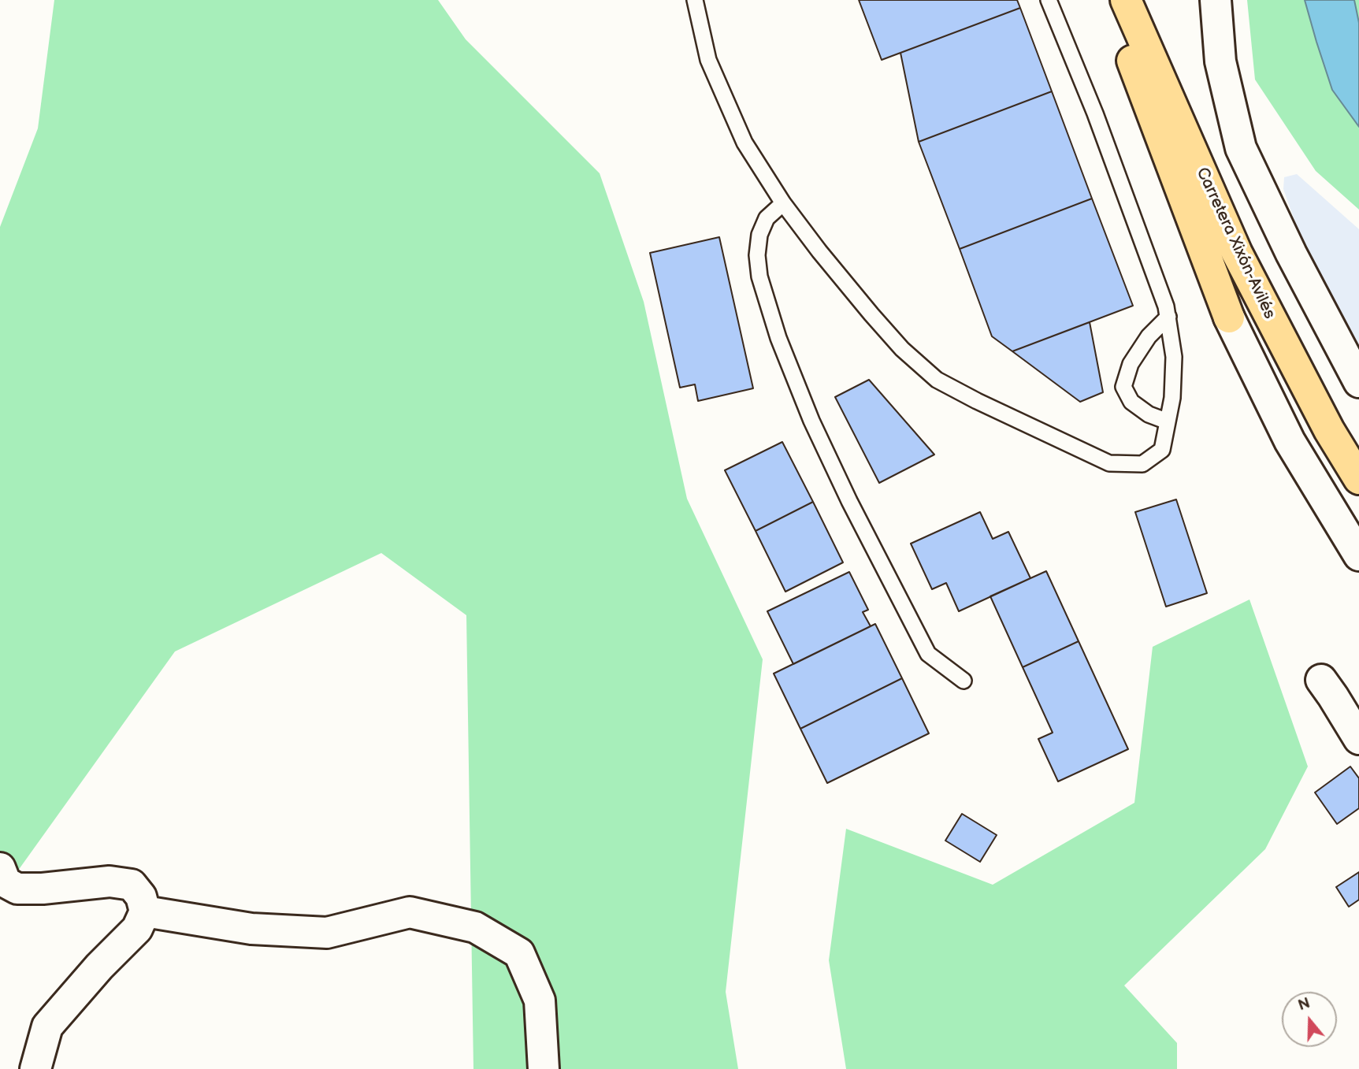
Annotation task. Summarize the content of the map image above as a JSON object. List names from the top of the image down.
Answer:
{
  "streets": {
    "highway": ["Carretera Xixón-Avilés"]
  },
  "north": "top"
}
